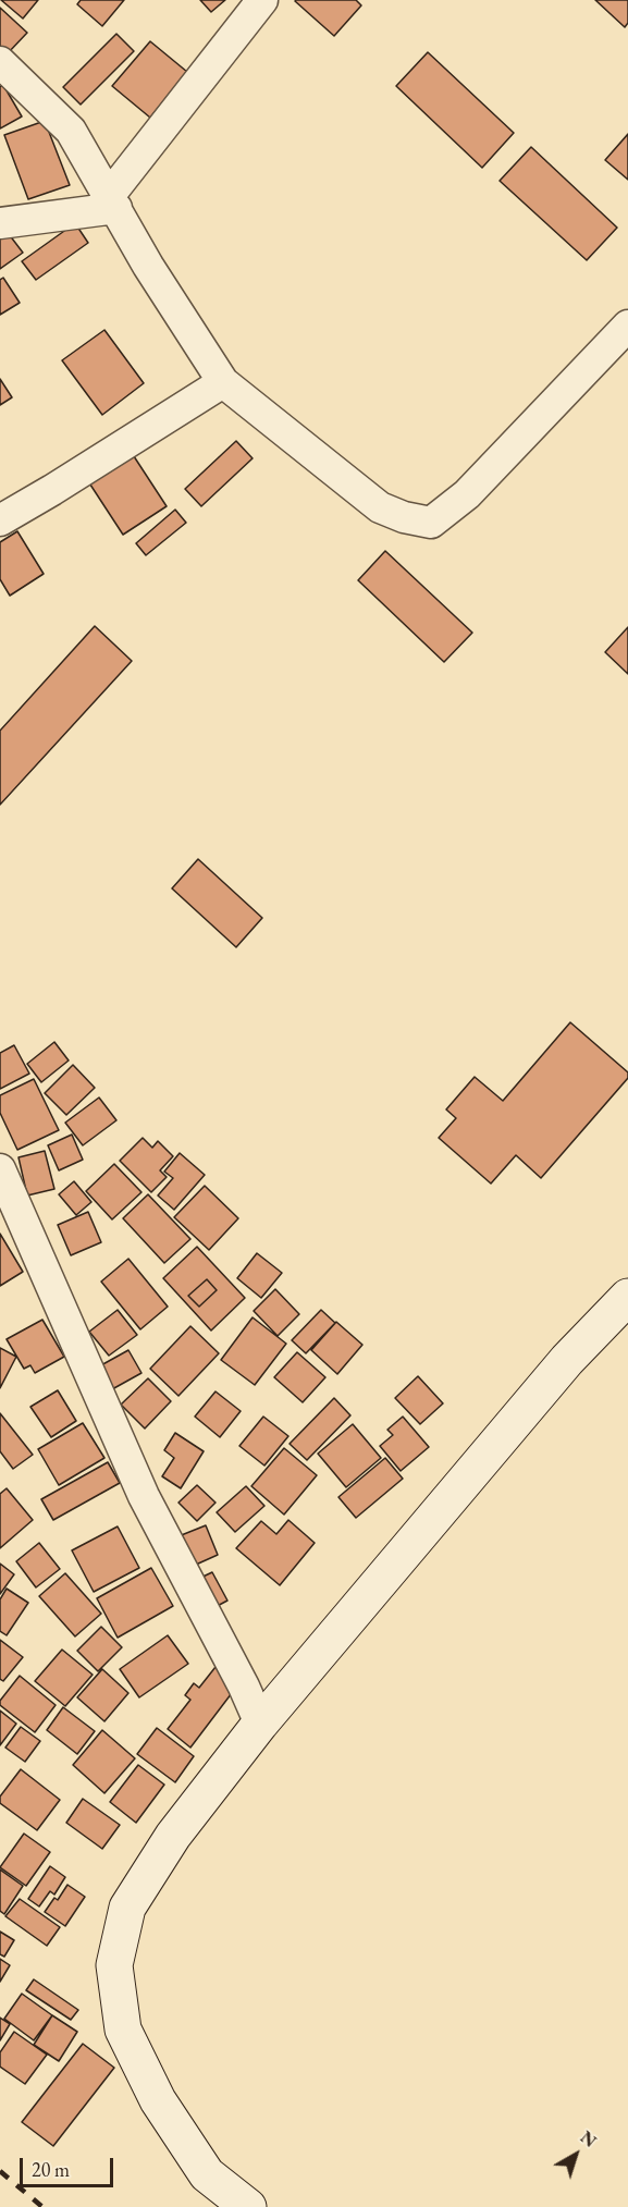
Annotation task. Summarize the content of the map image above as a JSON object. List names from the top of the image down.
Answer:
{
  "scale_bar": "20 m",
  "north": "top right"
}
